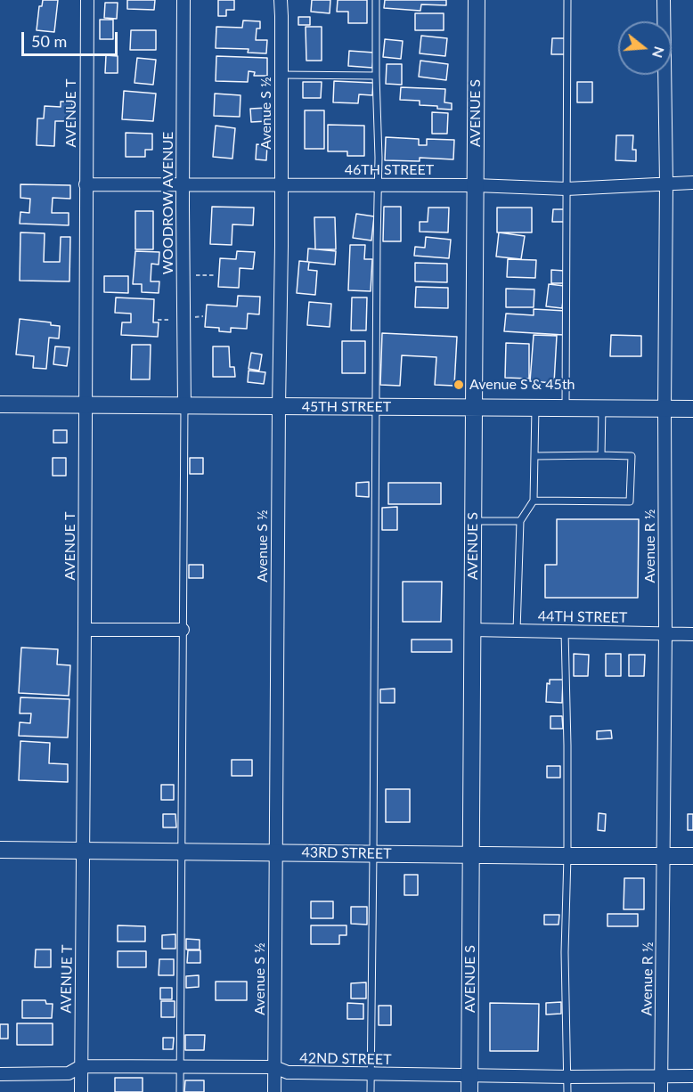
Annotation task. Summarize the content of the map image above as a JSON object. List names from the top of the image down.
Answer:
{
  "streets": {
    "main road": ["AVENUE S", "45TH STREET", "43RD STREET"],
    "street": [
      "AVENUE T",
      "Avenue S ½",
      "46TH STREET",
      "WOODROW AVENUE",
      "Avenue R ½",
      "44TH STREET",
      "42ND STREET"
    ]
  },
  "crossings": [
    ["AVENUE T", "46TH STREET"],
    ["AVENUE T", "45TH STREET"],
    ["AVENUE T", "43RD STREET"],
    ["AVENUE T", "42ND STREET"],
    ["Avenue S ½", "46TH STREET"],
    ["Avenue S ½", "45TH STREET"],
    ["Avenue S ½", "43RD STREET"],
    ["Avenue S ½", "42ND STREET"],
    ["AVENUE S", "46TH STREET"],
    ["AVENUE S", "45TH STREET"],
    ["AVENUE S", "44TH STREET"],
    ["AVENUE S", "43RD STREET"],
    ["AVENUE S", "42ND STREET"],
    ["46TH STREET", "WOODROW AVENUE"],
    ["46TH STREET", "Avenue R ½"],
    ["WOODROW AVENUE", "45TH STREET"],
    ["45TH STREET", "Avenue R ½"],
    ["Avenue R ½", "44TH STREET"],
    ["Avenue R ½", "43RD STREET"],
    ["Avenue R ½", "42ND STREET"]
  ],
  "places": ["Avenue S & 45th"],
  "scale_bar": "50 m",
  "north": "right"
}
